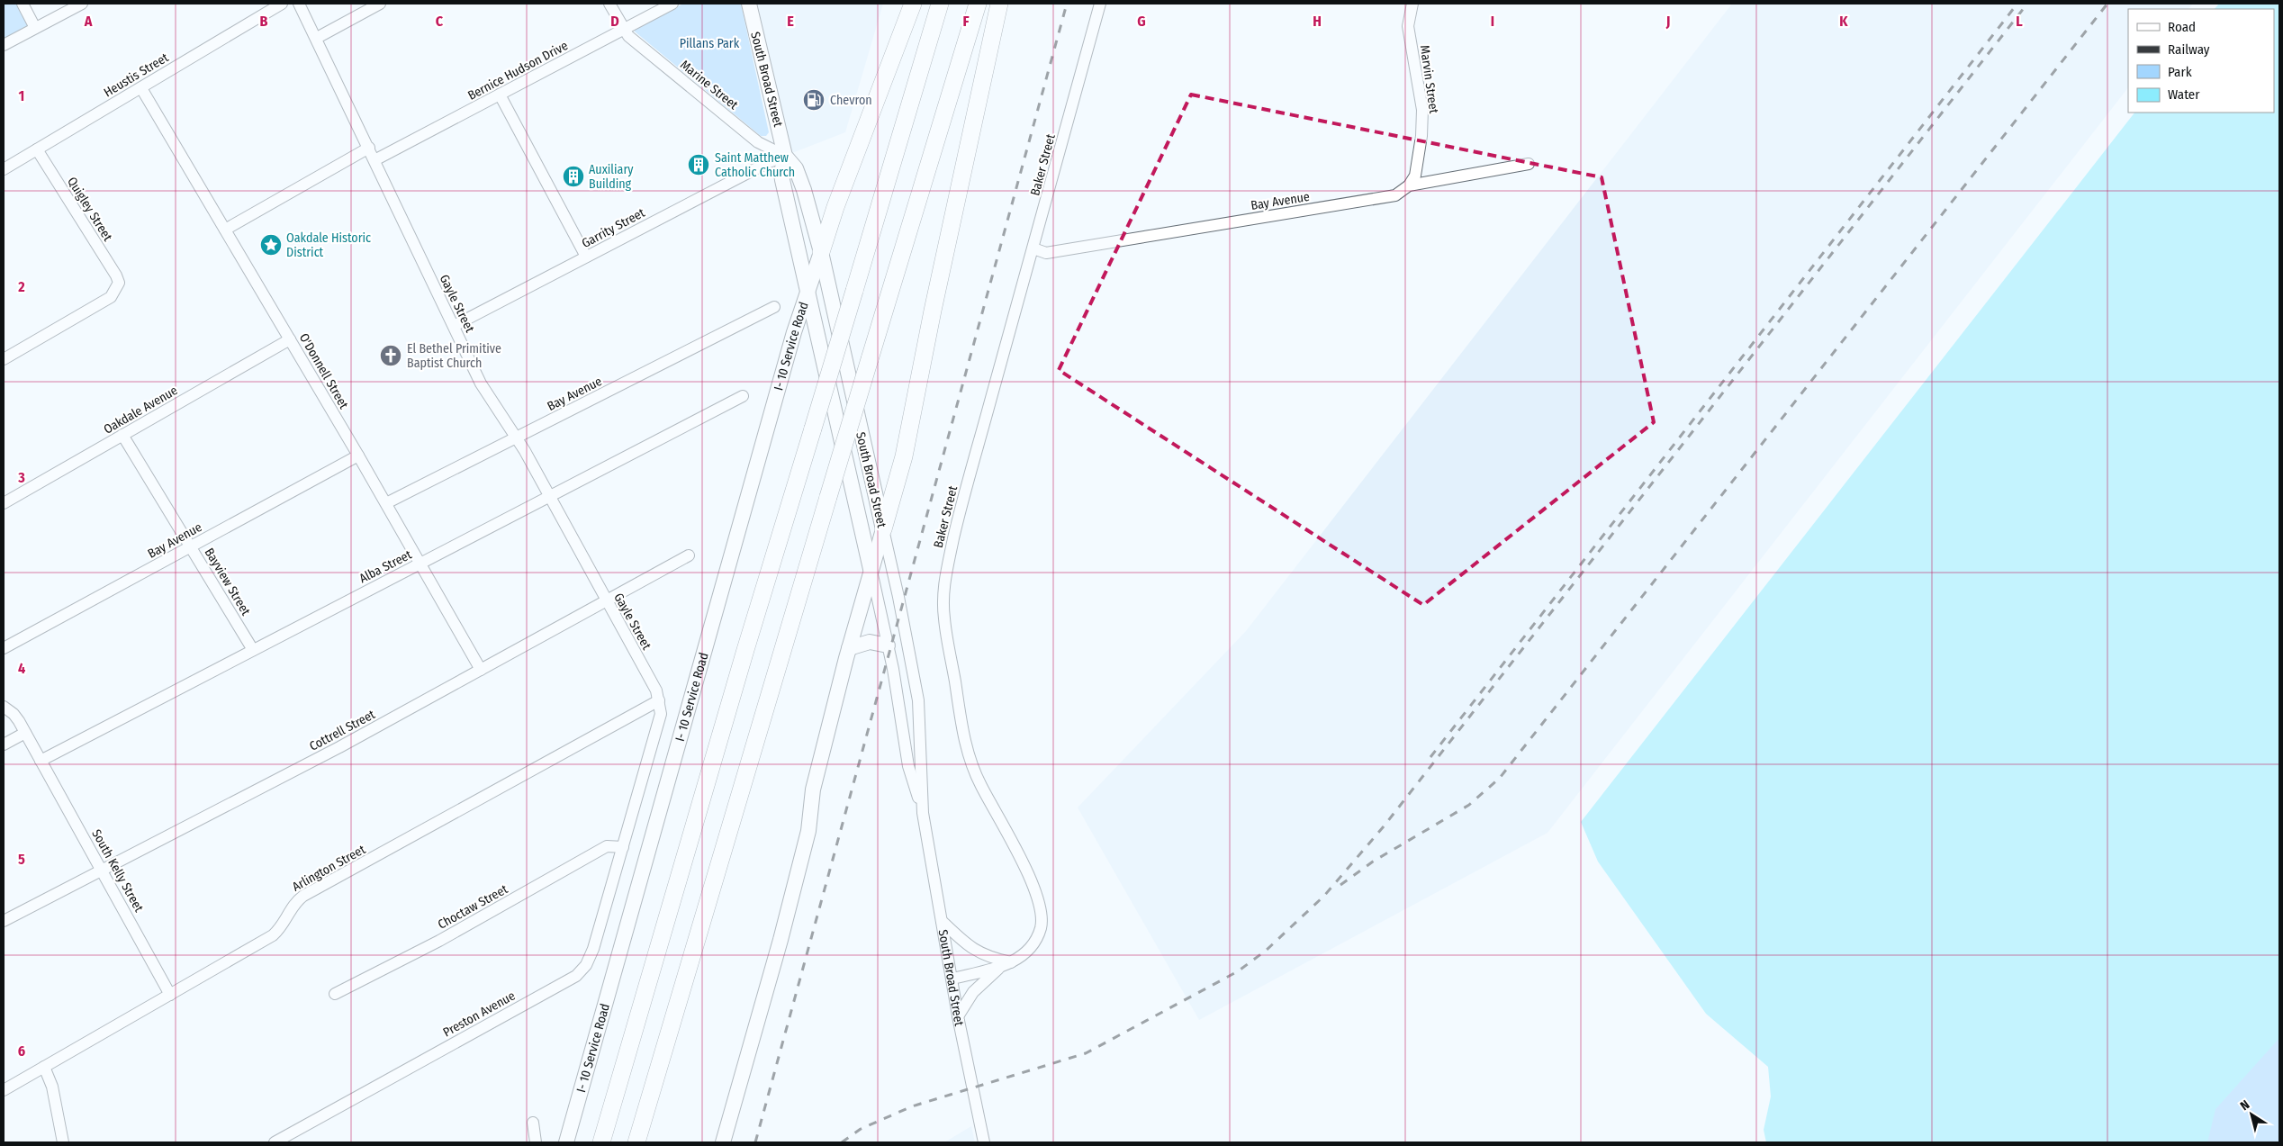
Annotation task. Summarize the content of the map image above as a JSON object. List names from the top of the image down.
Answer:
{
  "streets": {
    "main road": ["South Broad Street", "I- 10 Service Road"],
    "street": [
      "Bernice Hudson Drive",
      "Heustis Street",
      "Marvin Street",
      "Marine Street",
      "Baker Street",
      "Bay Avenue",
      "Quigley Street",
      "Garrity Street",
      "Gayle Street",
      "O'Donnell Street",
      "Oakdale Avenue",
      "Alba Street",
      "Bayview Street",
      "Cottrell Street",
      "Arlington Street",
      "South Kelly Street",
      "Choctaw Street",
      "Preston Avenue"
    ]
  },
  "crossings": [
    ["Bernice Hudson Drive", "Marine Street"],
    ["Bernice Hudson Drive", "Gayle Street"],
    ["Heustis Street", "Quigley Street"],
    ["Heustis Street", "O'Donnell Street"],
    ["South Broad Street", "Marine Street"],
    ["South Broad Street", "Baker Street"],
    ["South Broad Street", "Garrity Street"],
    ["South Broad Street", "I- 10 Service Road"],
    ["Marvin Street", "Bay Avenue"],
    ["Marine Street", "Garrity Street"],
    ["Baker Street", "Bay Avenue"],
    ["Bay Avenue", "Gayle Street"],
    ["Bay Avenue", "O'Donnell Street"],
    ["Bay Avenue", "Bayview Street"],
    ["Garrity Street", "Gayle Street"],
    ["Gayle Street", "Alba Street"],
    ["Gayle Street", "Cottrell Street"],
    ["Gayle Street", "Arlington Street"],
    ["Gayle Street", "Preston Avenue"],
    ["O'Donnell Street", "Oakdale Avenue"],
    ["O'Donnell Street", "Alba Street"],
    ["O'Donnell Street", "Cottrell Street"],
    ["Oakdale Avenue", "Bayview Street"],
    ["Alba Street", "Bayview Street"],
    ["Alba Street", "South Kelly Street"],
    ["Cottrell Street", "South Kelly Street"],
    ["Arlington Street", "South Kelly Street"],
    ["Arlington Street", "Preston Avenue"],
    ["Choctaw Street", "Preston Avenue"]
  ],
  "parks": ["Pillans Park"],
  "places": {
    "fuel station": ["Chevron"],
    "building": ["Saint Matthew Catholic Church", "Auxiliary Building"],
    "place": ["Oakdale Historic District"],
    "church": ["El Bethel Primitive Baptist Church"]
  },
  "legend": [
    "Road",
    "Railway",
    "Park",
    "Water"
  ],
  "north": "top left",
  "grid": {
    "columns": [
      "A",
      "B",
      "C",
      "D",
      "E",
      "F",
      "G",
      "H",
      "I",
      "J",
      "K",
      "L"
    ],
    "rows": [
      "1",
      "2",
      "3",
      "4",
      "5",
      "6"
    ]
  }
}
